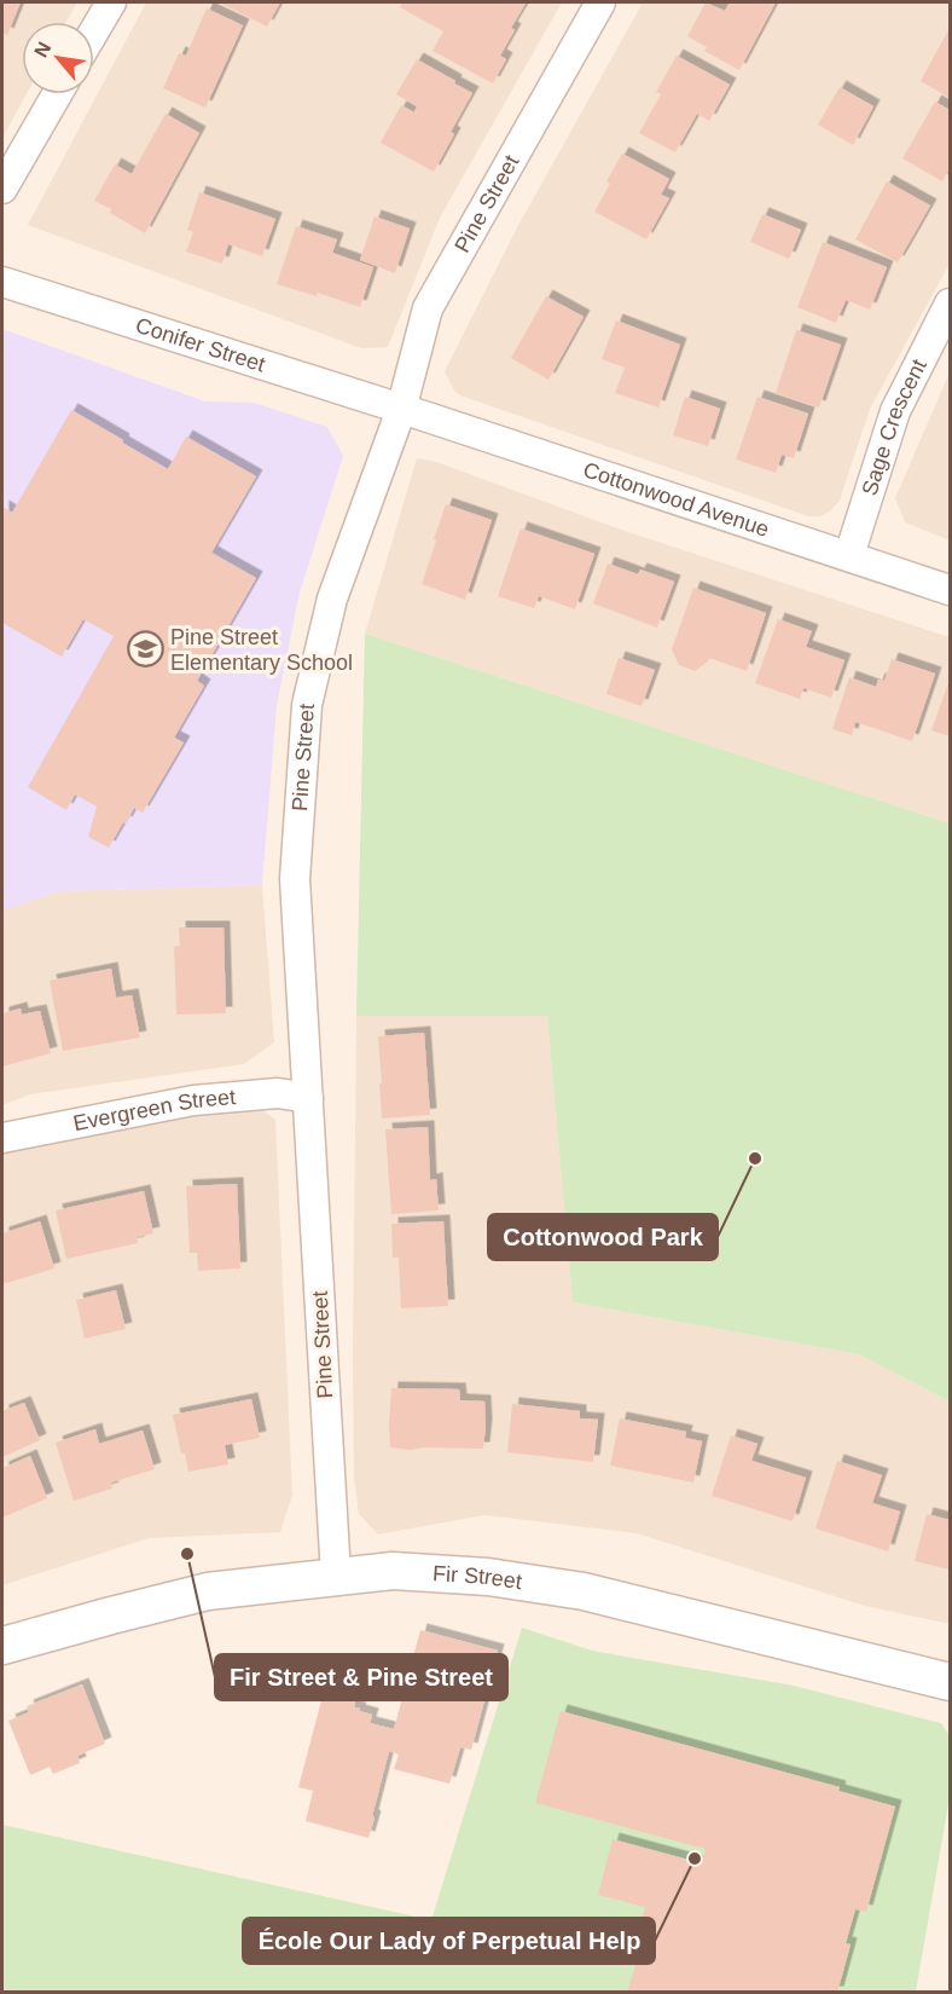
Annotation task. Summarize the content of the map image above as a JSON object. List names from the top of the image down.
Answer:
{
  "streets": {
    "street": [
      "Pine Street",
      "Conifer Street",
      "Sage Crescent",
      "Cottonwood Avenue",
      "Evergreen Street",
      "Fir Street"
    ]
  },
  "crossings": [
    ["Pine Street", "Conifer Street"],
    ["Pine Street", "Cottonwood Avenue"],
    ["Pine Street", "Evergreen Street"],
    ["Pine Street", "Fir Street"],
    ["Conifer Street", "Cottonwood Avenue"],
    ["Sage Crescent", "Cottonwood Avenue"]
  ],
  "places": {
    "school or university": ["Pine Street Elementary School"],
    "other": ["Cottonwood Park", "Fir Street & Pine Street", "École Our Lady of Perpetual Help"]
  },
  "north": "top left"
}
